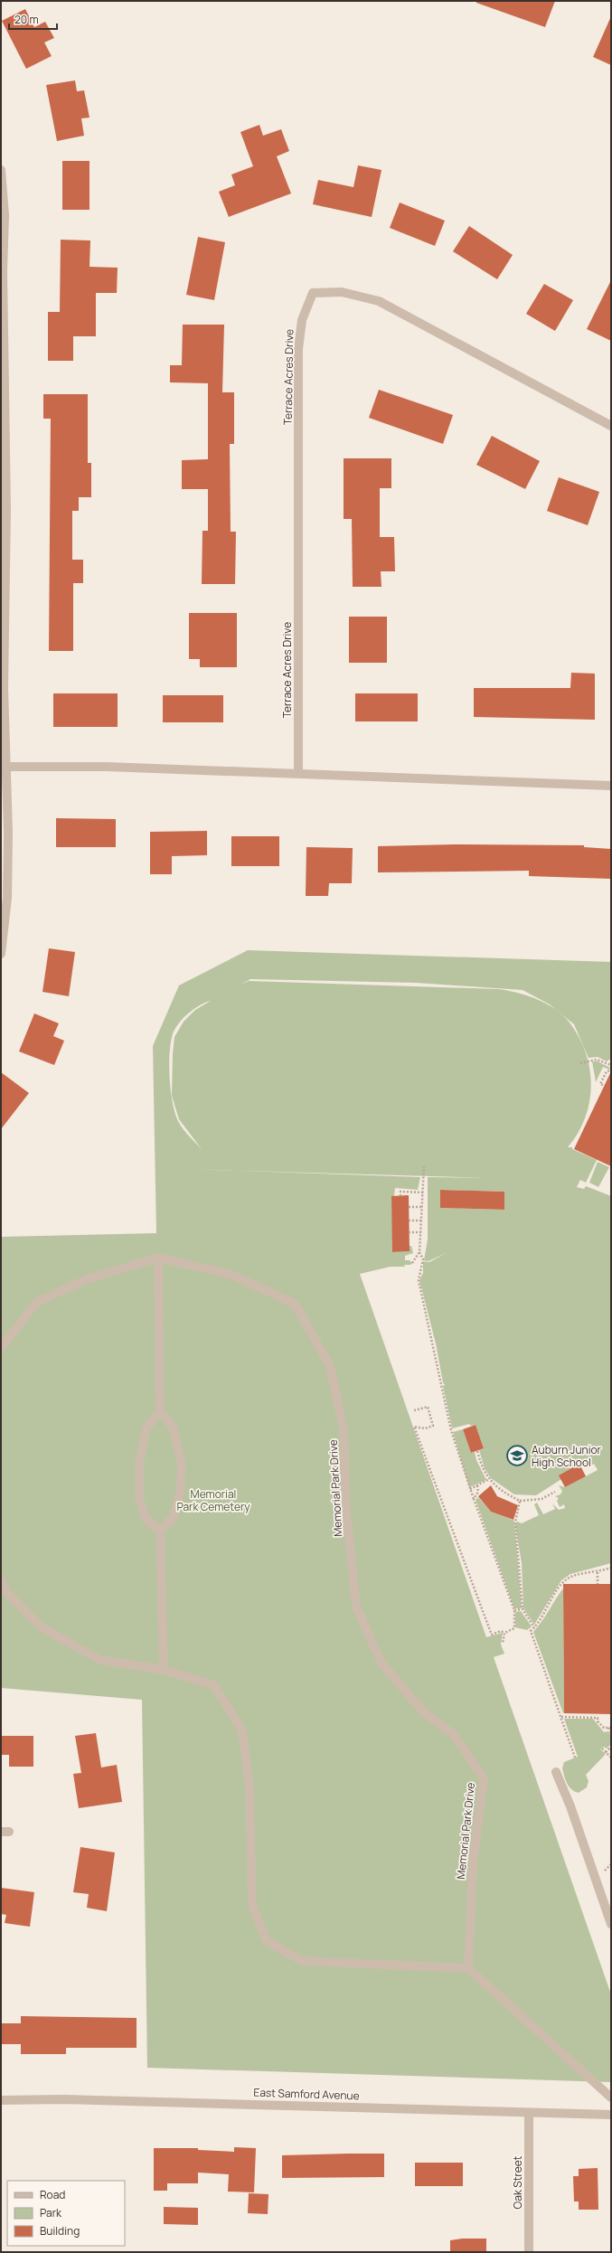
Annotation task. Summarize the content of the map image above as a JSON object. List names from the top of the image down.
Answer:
{
  "streets": {
    "street": [
      "Terrace Acres Drive",
      "Memorial Park Drive",
      "East Samford Avenue",
      "Oak Street"
    ]
  },
  "crossings": [
    ["East Samford Avenue", "Oak Street"]
  ],
  "parks": ["Memorial Park Cemetery"],
  "places": {
    "school or university": ["Auburn Junior High School"]
  },
  "legend": ["Road", "Park", "Building"],
  "scale_bar": "20 m"
}
